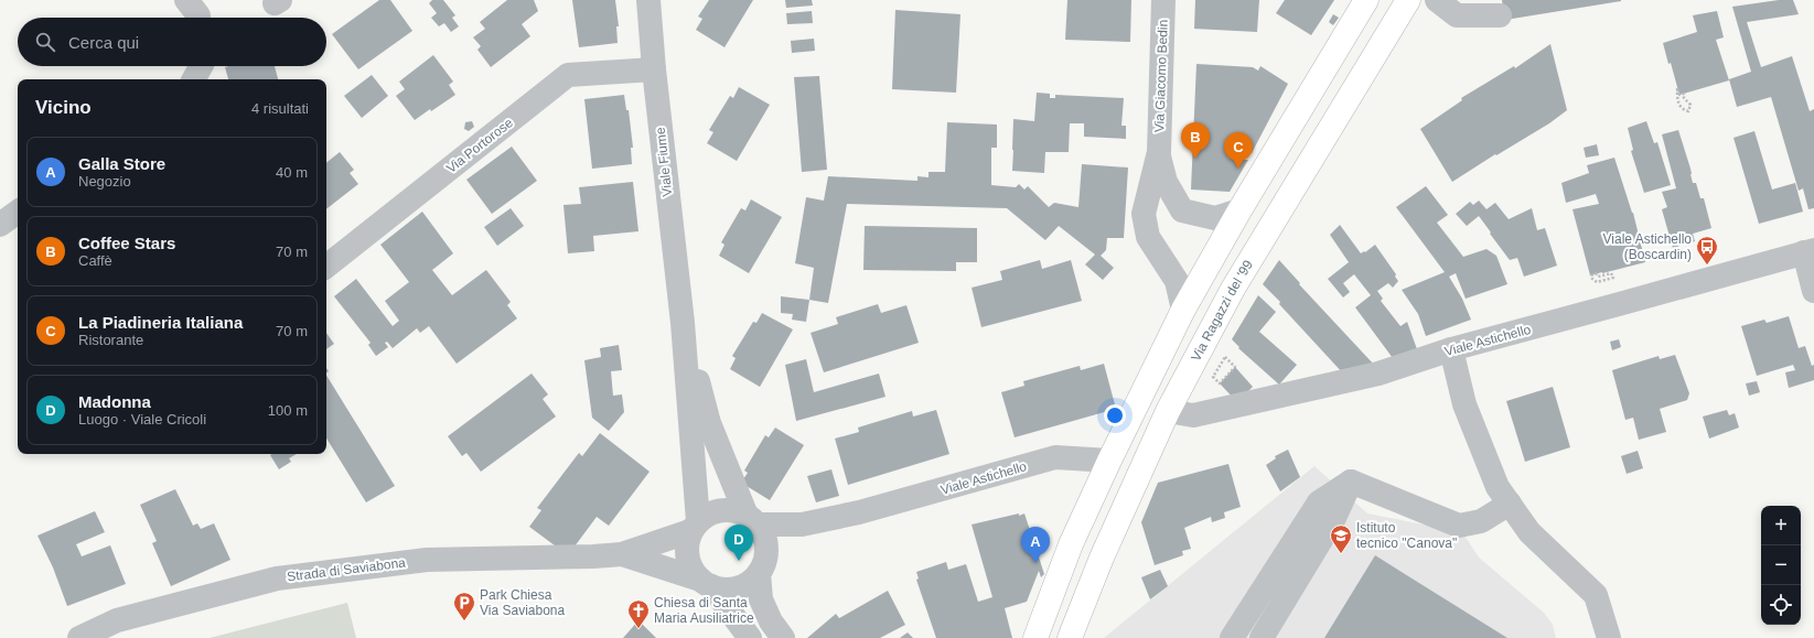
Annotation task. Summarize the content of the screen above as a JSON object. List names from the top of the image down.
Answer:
{
  "streets": {
    "main road": ["Via Ragazzi del '99"],
    "street": [
      "Via Giacomo Bedin",
      "Via Portorose",
      "Viale Fiume",
      "Viale Astichello",
      "Strada di Saviabona"
    ]
  },
  "crossings": [
    ["Via Portorose", "Viale Fiume"],
    ["Viale Fiume", "Viale Astichello"],
    ["Viale Fiume", "Strada di Saviabona"],
    ["Via Ragazzi del '99", "Viale Astichello"],
    ["Viale Astichello", "Strada di Saviabona"]
  ],
  "places": {
    "bus stop": ["Viale Astichello (Boscardin)"],
    "school or university": ["Istituto tecnico \"Canova\""],
    "parking": ["Park Chiesa Via Saviabona"],
    "church": ["Chiesa di Santa Maria Ausiliatrice"]
  },
  "page": {
    "search": "Cerca qui",
    "heading": ["Vicino", "4 risultati"],
    "pins": [
      "B",
      "C",
      "D",
      "A"
    ],
    "list": [
      {
        "mark": "A",
        "name": "Galla Store",
        "note": "Negozio",
        "value": "40 m"
      },
      {
        "mark": "B",
        "name": "Coffee Stars",
        "note": "Caffè",
        "value": "70 m"
      },
      {
        "mark": "C",
        "name": "La Piadineria Italiana",
        "note": "Ristorante",
        "value": "70 m"
      },
      {
        "mark": "D",
        "name": "Madonna",
        "note": "Luogo · Viale Cricoli",
        "value": "100 m"
      }
    ],
    "map_buttons": ["+", "−"]
  }
}
